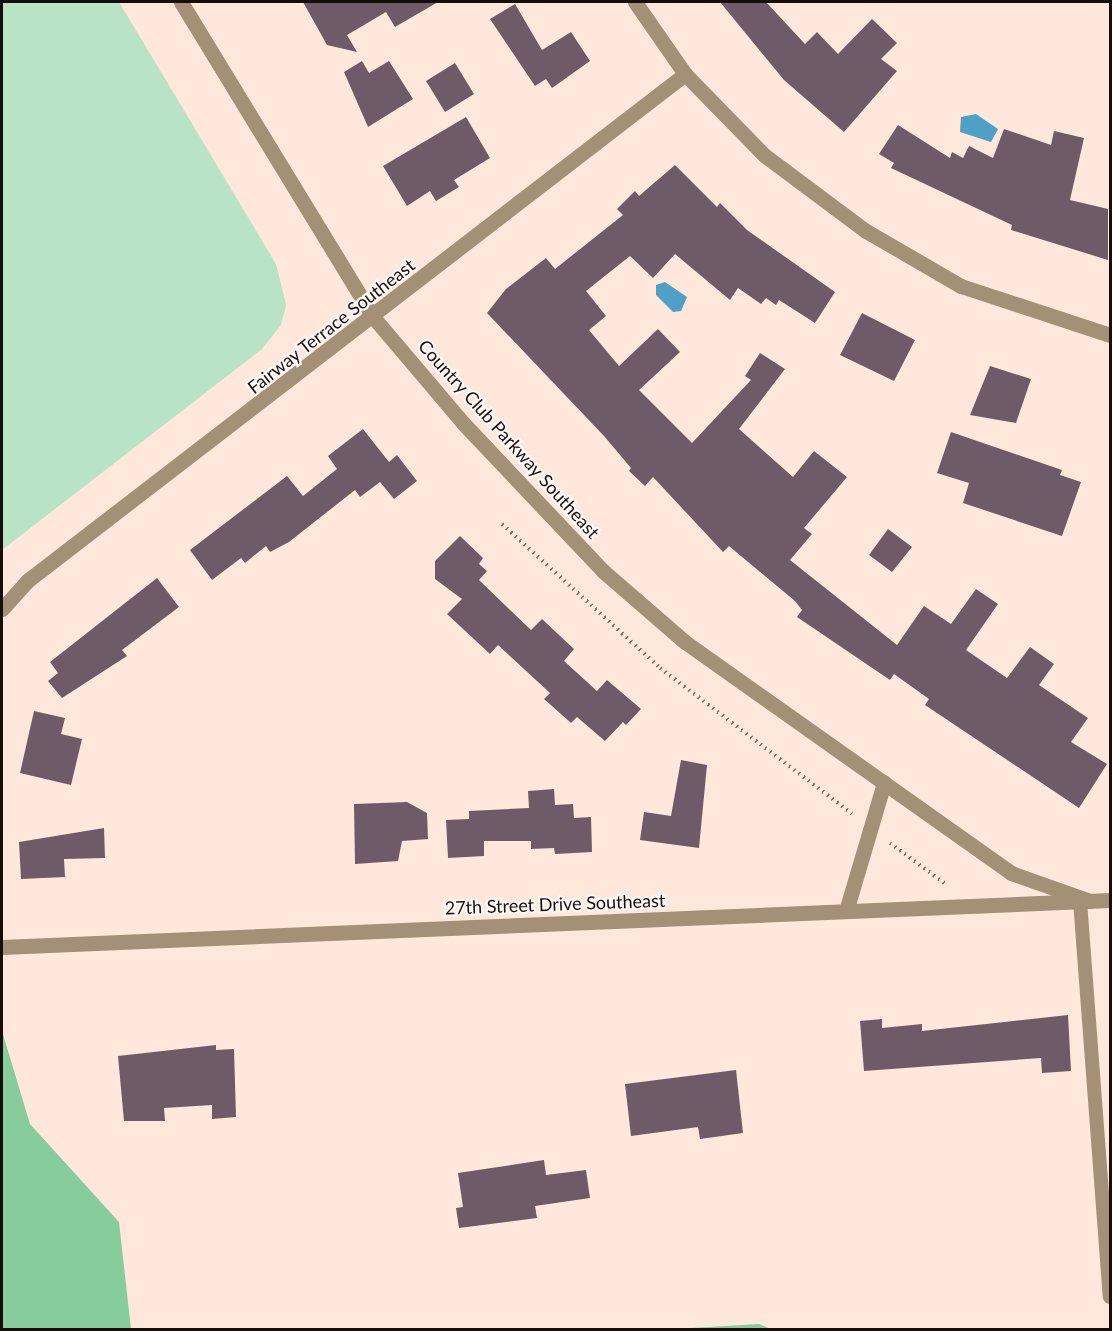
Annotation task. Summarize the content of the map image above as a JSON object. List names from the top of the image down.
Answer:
{
  "streets": {
    "street": ["Fairway Terrace Southeast", "Country Club Parkway Southeast", "27th Street Drive Southeast"]
  },
  "crossings": [
    ["Fairway Terrace Southeast", "Country Club Parkway Southeast"],
    ["Country Club Parkway Southeast", "27th Street Drive Southeast"]
  ]
}
